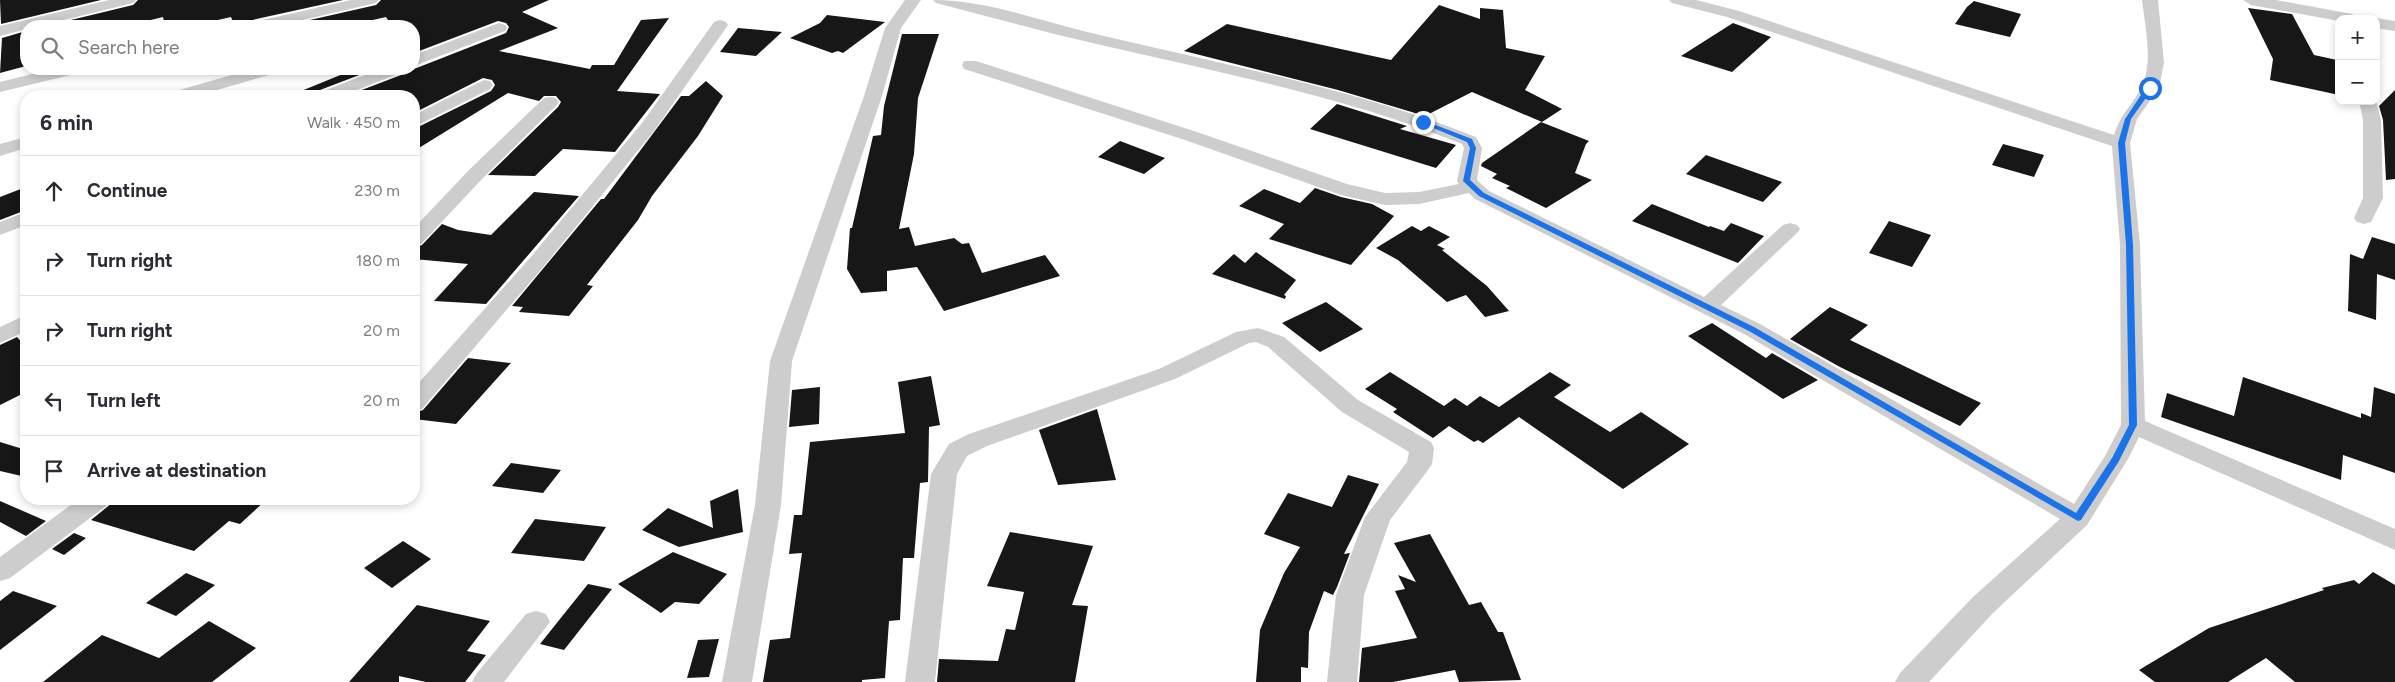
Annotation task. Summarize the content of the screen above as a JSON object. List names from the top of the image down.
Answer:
{
  "page": {
    "map_buttons": ["+", "−"],
    "search": "Search here",
    "heading": ["6 min", "Walk · 450 m"],
    "list": [
      ["Continue", "230 m"],
      ["Turn right", "180 m"],
      ["Turn right", "20 m"],
      ["Turn left", "20 m"],
      "Arrive at destination"
    ]
  }
}
